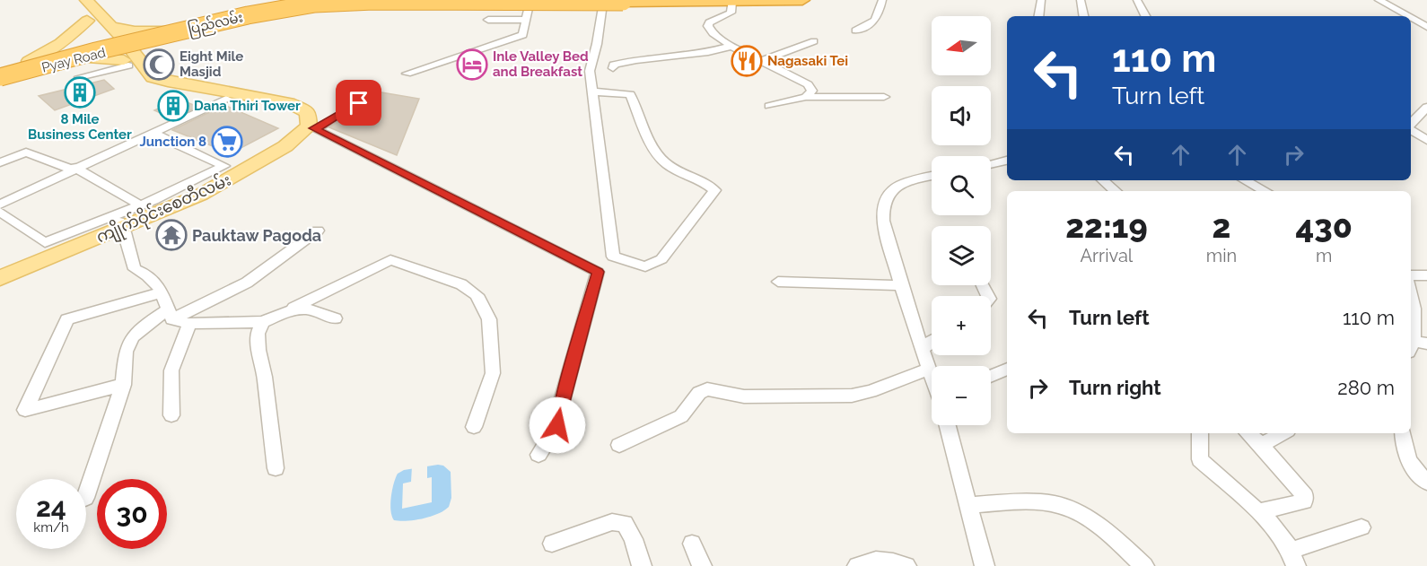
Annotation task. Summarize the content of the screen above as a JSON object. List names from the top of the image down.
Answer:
{
  "streets": {
    "highway": ["ပြည်လမ်း"],
    "main road": ["Pyay Road", "ကျိုက်ဝိုင်းစေတီလမ်း"]
  },
  "places": {
    "restaurant": ["Nagasaki Tei"],
    "mosque": ["Eight Mile Masjid"],
    "hotel": ["Inle Valley Bed and Breakfast"],
    "building": ["8 Mile Business Center", "Dana Thiri Tower"],
    "supermarket": ["Junction 8"],
    "temple": ["Pauktaw Pagoda"]
  },
  "north": "left",
  "page": {
    "map_buttons": ["+", "−"],
    "turn": ["110 m", "Turn left"],
    "eta": [
      "22:19",
      "Arrival",
      "2",
      "min",
      "430",
      "m"
    ],
    "list": [
      {
        "name": "Turn left",
        "value": "110 m"
      },
      {
        "name": "Turn right",
        "value": "280 m"
      }
    ],
    "speed": "24 km/h",
    "limit": "30"
  }
}
